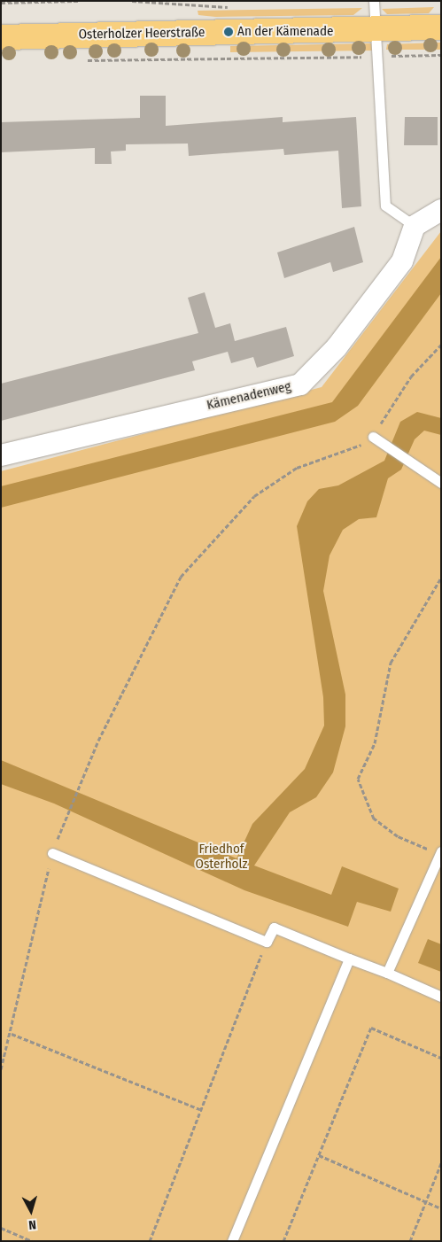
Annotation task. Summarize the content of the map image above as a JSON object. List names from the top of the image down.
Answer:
{
  "streets": {
    "main road": ["Osterholzer Heerstraße"],
    "street": ["Kämenadenweg"]
  },
  "parks": ["Friedhof Osterholz"],
  "places": ["An der Kämenade"],
  "north": "bottom"
}
